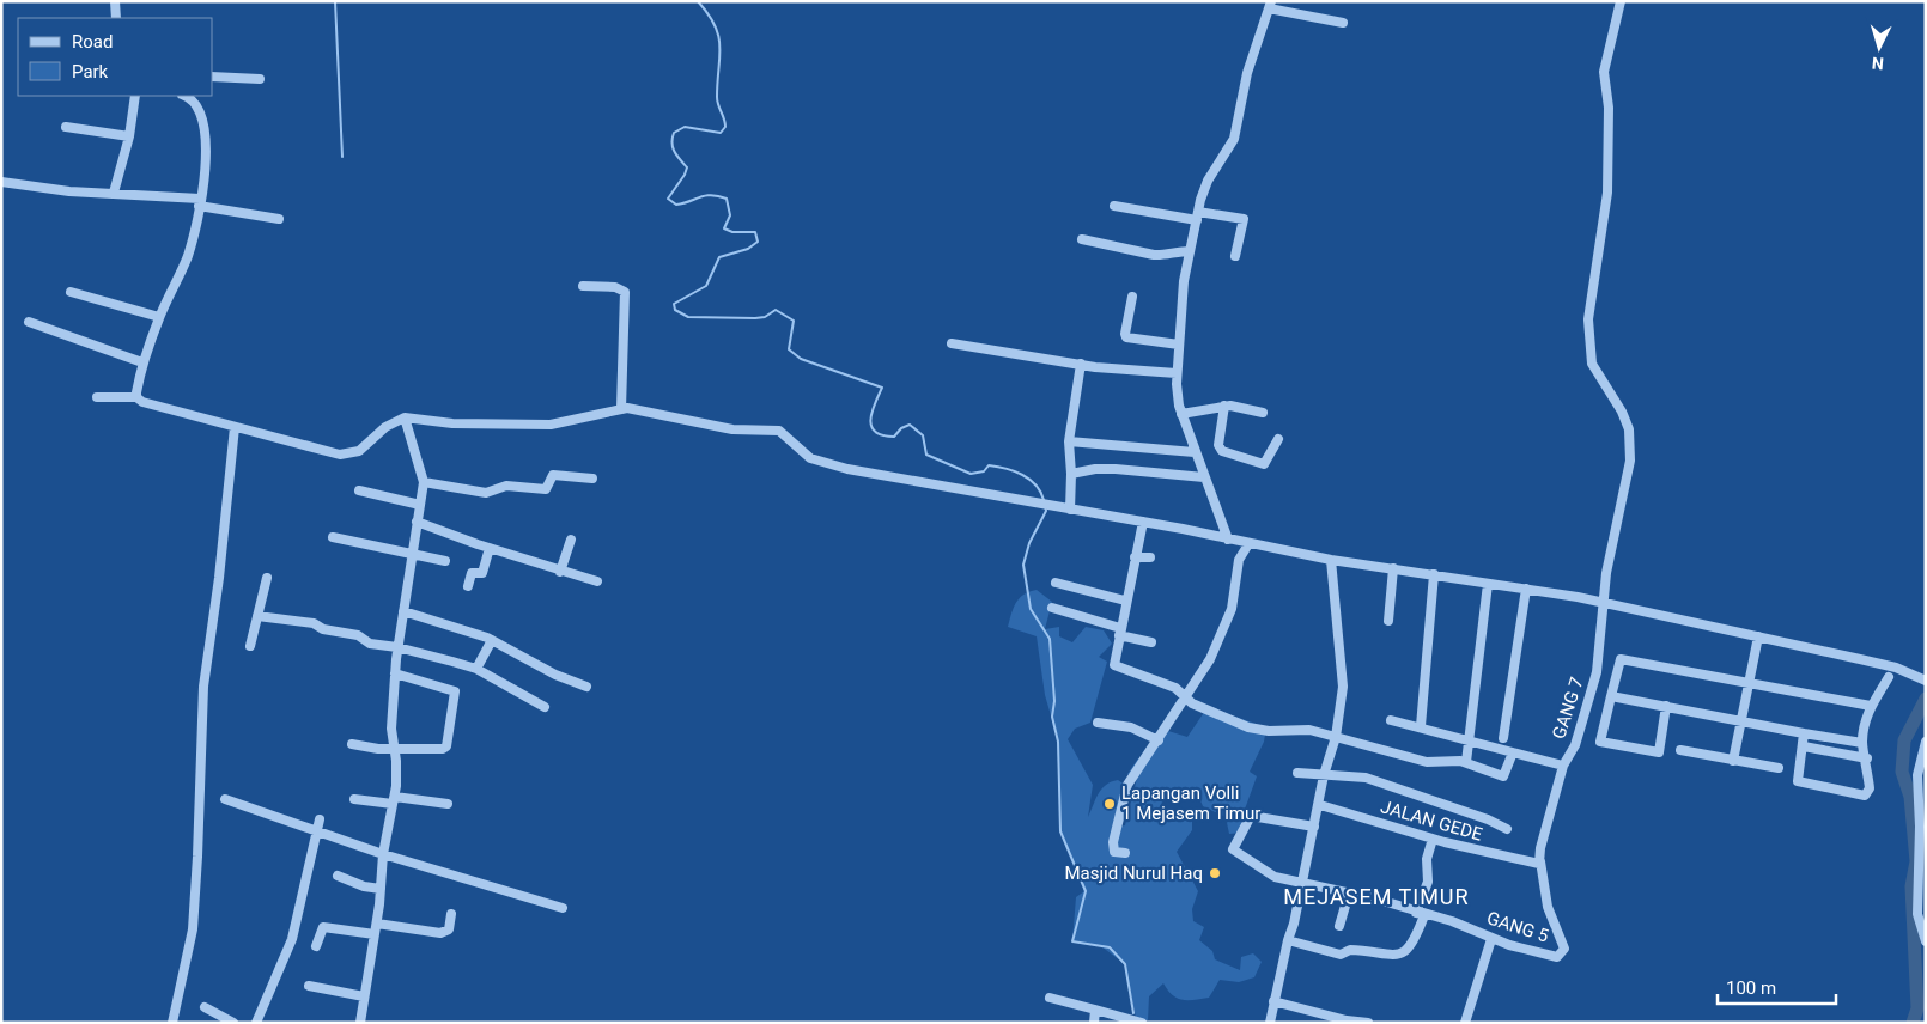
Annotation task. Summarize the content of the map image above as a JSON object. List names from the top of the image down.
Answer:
{
  "streets": {
    "street": ["GANG 7", "JALAN GEDE", "GANG 5"]
  },
  "crossings": [
    ["JALAN GEDE", "GANG 5"]
  ],
  "districts": ["MEJASEM TIMUR"],
  "places": ["Lapangan Volli 1 Mejasem Timur", "Masjid Nurul Haq"],
  "legend": ["Road", "Park"],
  "scale_bar": "100 m",
  "north": "bottom"
}
